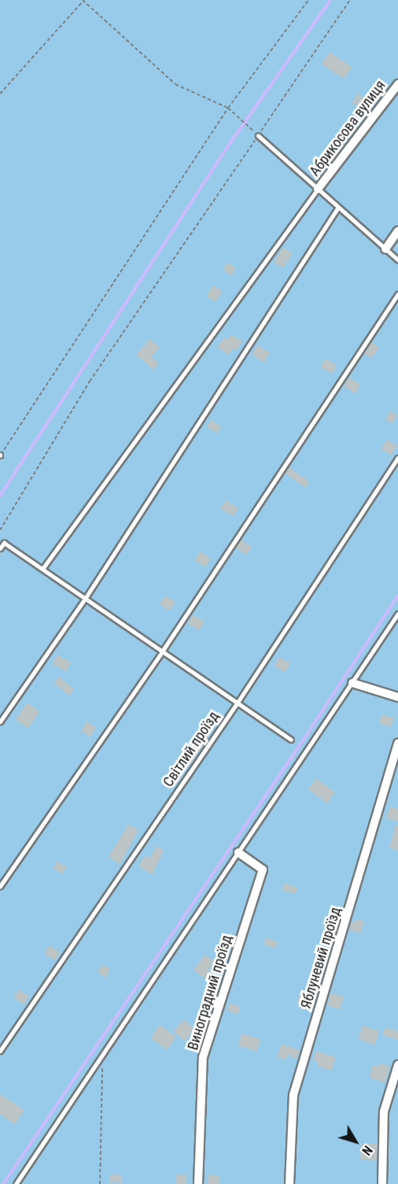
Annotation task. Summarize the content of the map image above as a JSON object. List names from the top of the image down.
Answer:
{
  "streets": {
    "street": ["Абрикосова вулиця", "Яблуневий проїзд", "Виноградний проїзд"],
    "lane": ["Світлий проїзд"]
  },
  "north": "bottom right"
}
